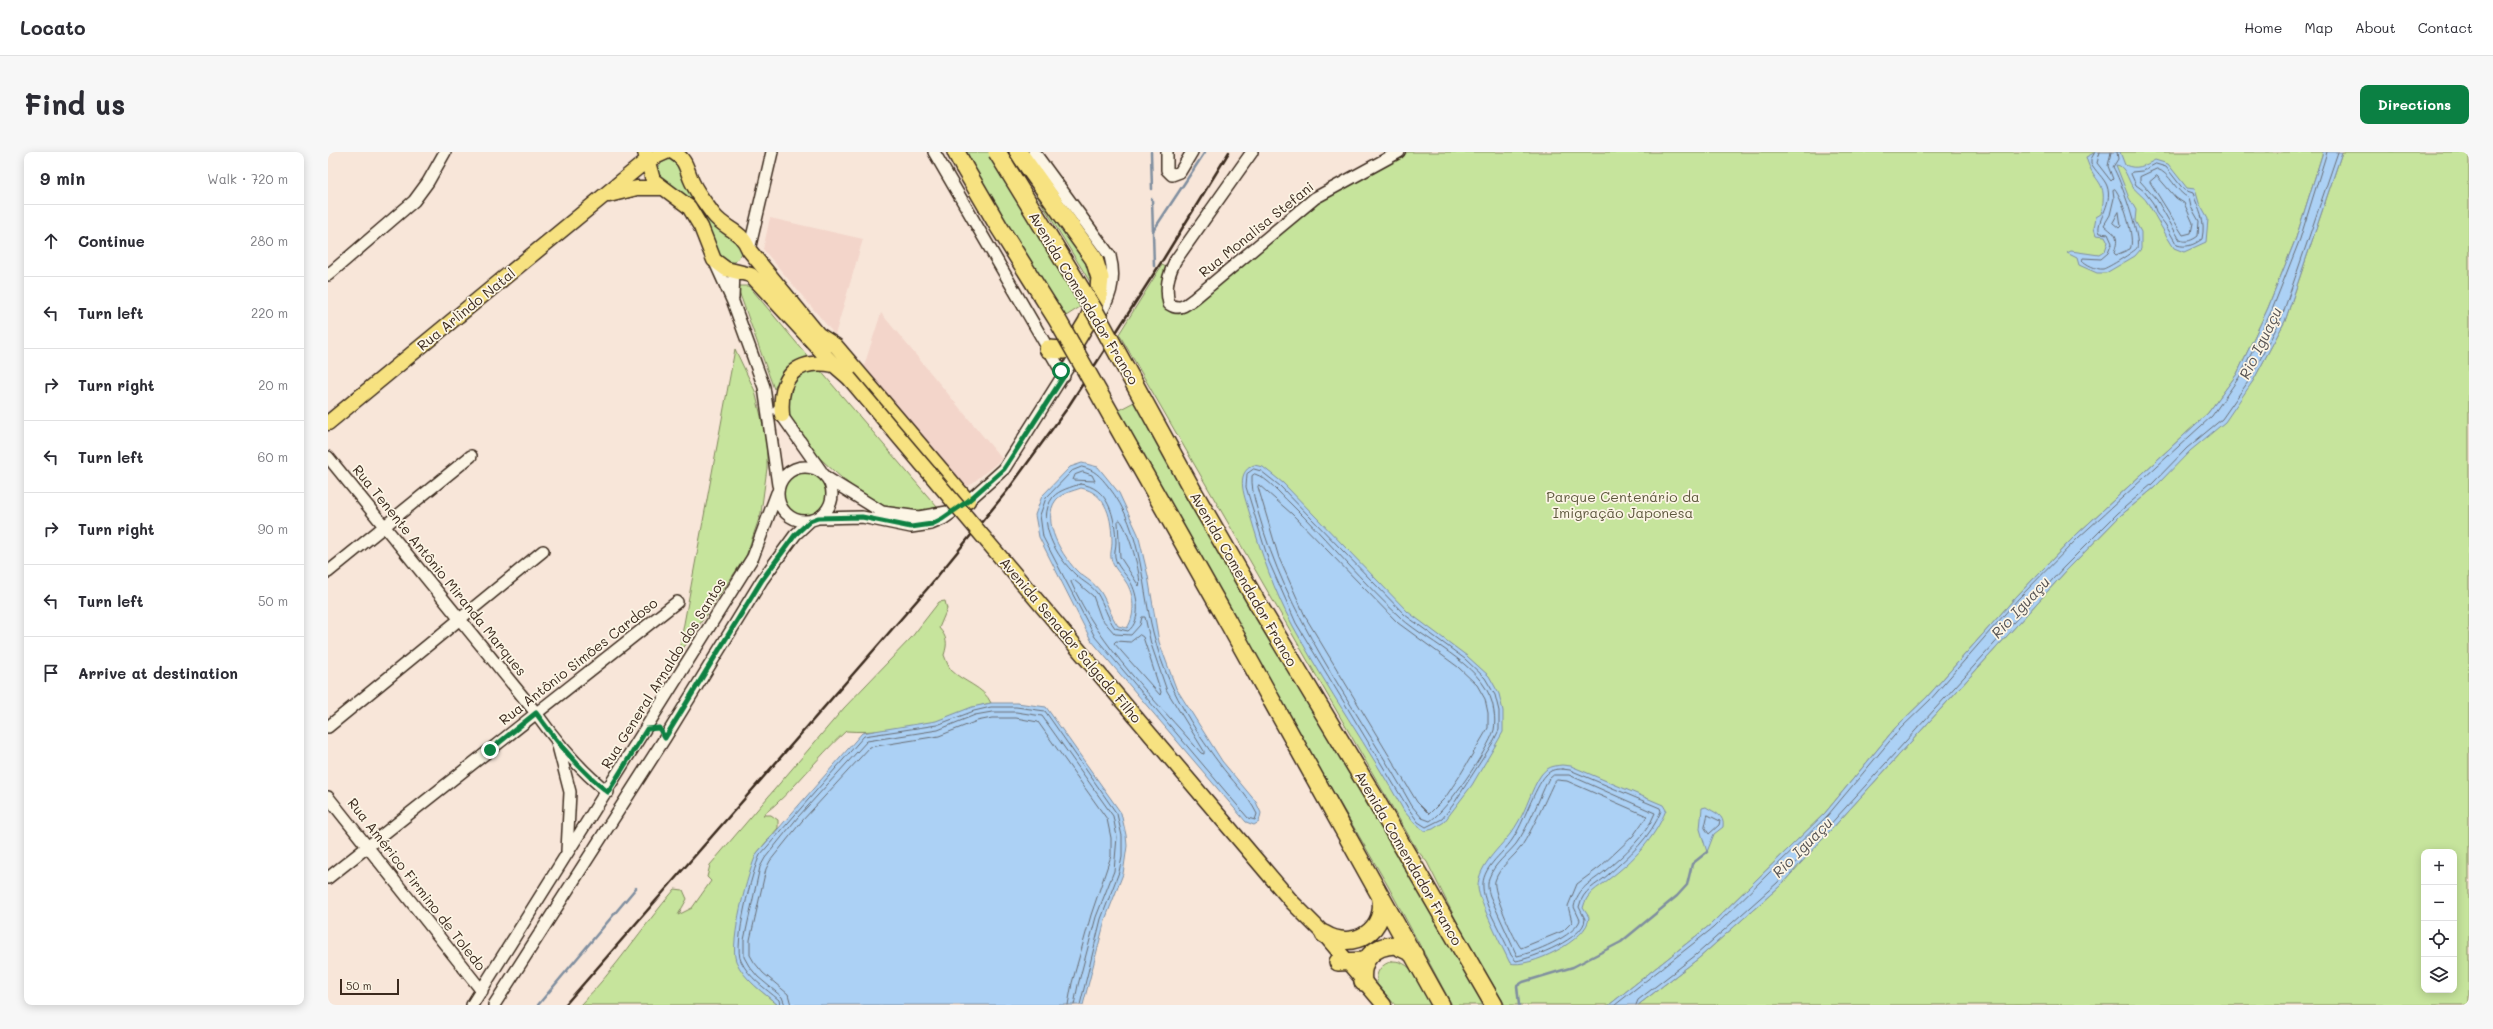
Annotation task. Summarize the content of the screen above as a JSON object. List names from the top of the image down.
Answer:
{
  "streets": {
    "highway": ["Avenida Comendador Franco"],
    "main road": ["Rua Arlindo Natal", "Avenida Senador Salgado Filho"],
    "street": [
      "Rua Monalisa Stefani",
      "Rua Tenente Antônio Miranda Marques",
      "Rua Antônio Simões Cardoso",
      "Rua General Arnaldo dos Santos",
      "Rua Américo Firmino de Toledo"
    ]
  },
  "crossings": [
    ["Rua Tenente Antônio Miranda Marques", "Rua Antônio Simões Cardoso"],
    ["Rua Tenente Antônio Miranda Marques", "Rua General Arnaldo dos Santos"],
    ["Rua Antônio Simões Cardoso", "Rua Américo Firmino de Toledo"],
    ["Rua General Arnaldo dos Santos", "Rua Américo Firmino de Toledo"]
  ],
  "water": ["Rio Iguaçu"],
  "parks": ["Parque Centenário da Imigração Japonesa"],
  "scale_bar": "50 m",
  "page": {
    "header": "Locato",
    "nav": [
      "Home",
      "Map",
      "About",
      "Contact"
    ],
    "buttons": "Directions",
    "title": "Find us",
    "heading": ["9 min", "Walk · 720 m"],
    "list": [
      ["Continue", "280 m"],
      ["Turn left", "220 m"],
      ["Turn right", "20 m"],
      ["Turn left", "60 m"],
      ["Turn right", "90 m"],
      ["Turn left", "50 m"],
      "Arrive at destination"
    ],
    "map_buttons": ["+", "−"],
    "scale": "50 m"
  }
}
